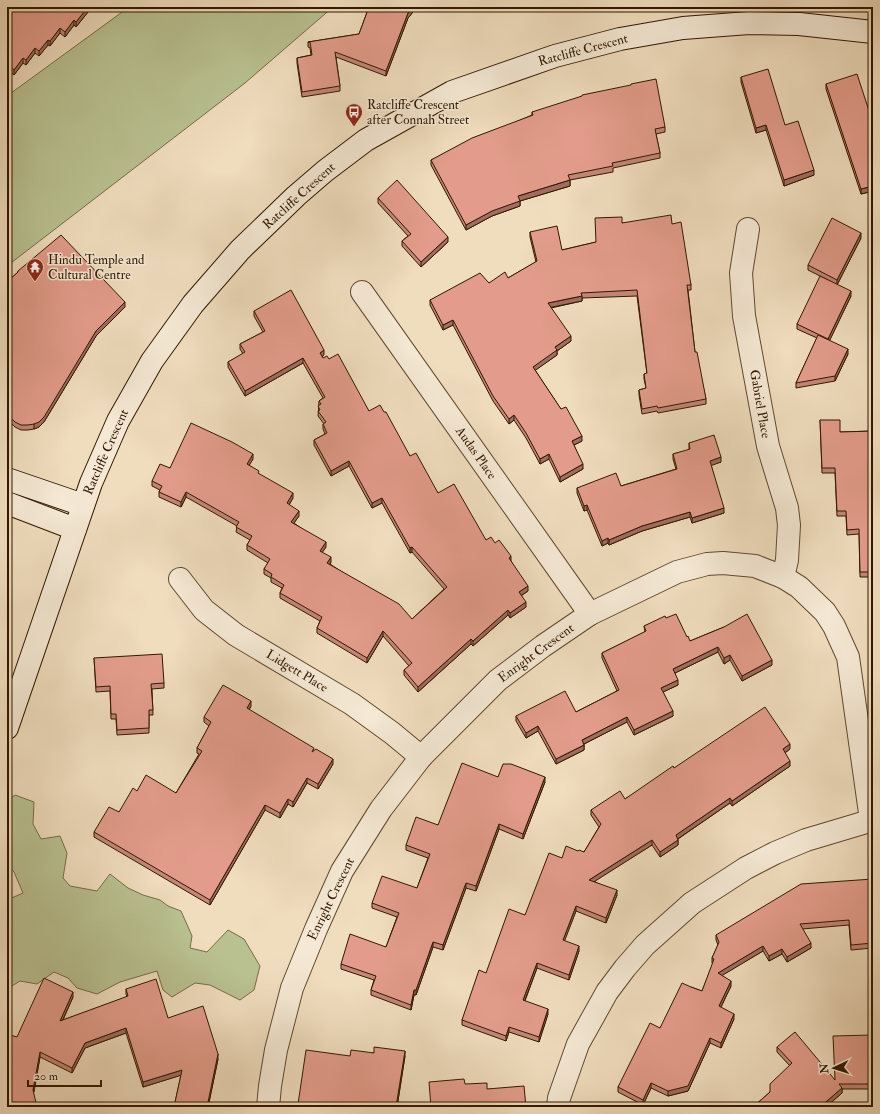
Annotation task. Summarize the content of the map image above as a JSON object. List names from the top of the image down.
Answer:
{
  "streets": {
    "street": [
      "Ratcliffe Crescent",
      "Gabriel Place",
      "Audas Place",
      "Enright Crescent",
      "Lidgett Place"
    ]
  },
  "crossings": [
    ["Gabriel Place", "Enright Crescent"],
    ["Audas Place", "Enright Crescent"],
    ["Enright Crescent", "Lidgett Place"]
  ],
  "places": {
    "bus stop": ["Ratcliffe Crescent after Connah Street"],
    "temple": ["Hindu Temple and Cultural Centre"]
  },
  "scale_bar": "20 m",
  "north": "left"
}
